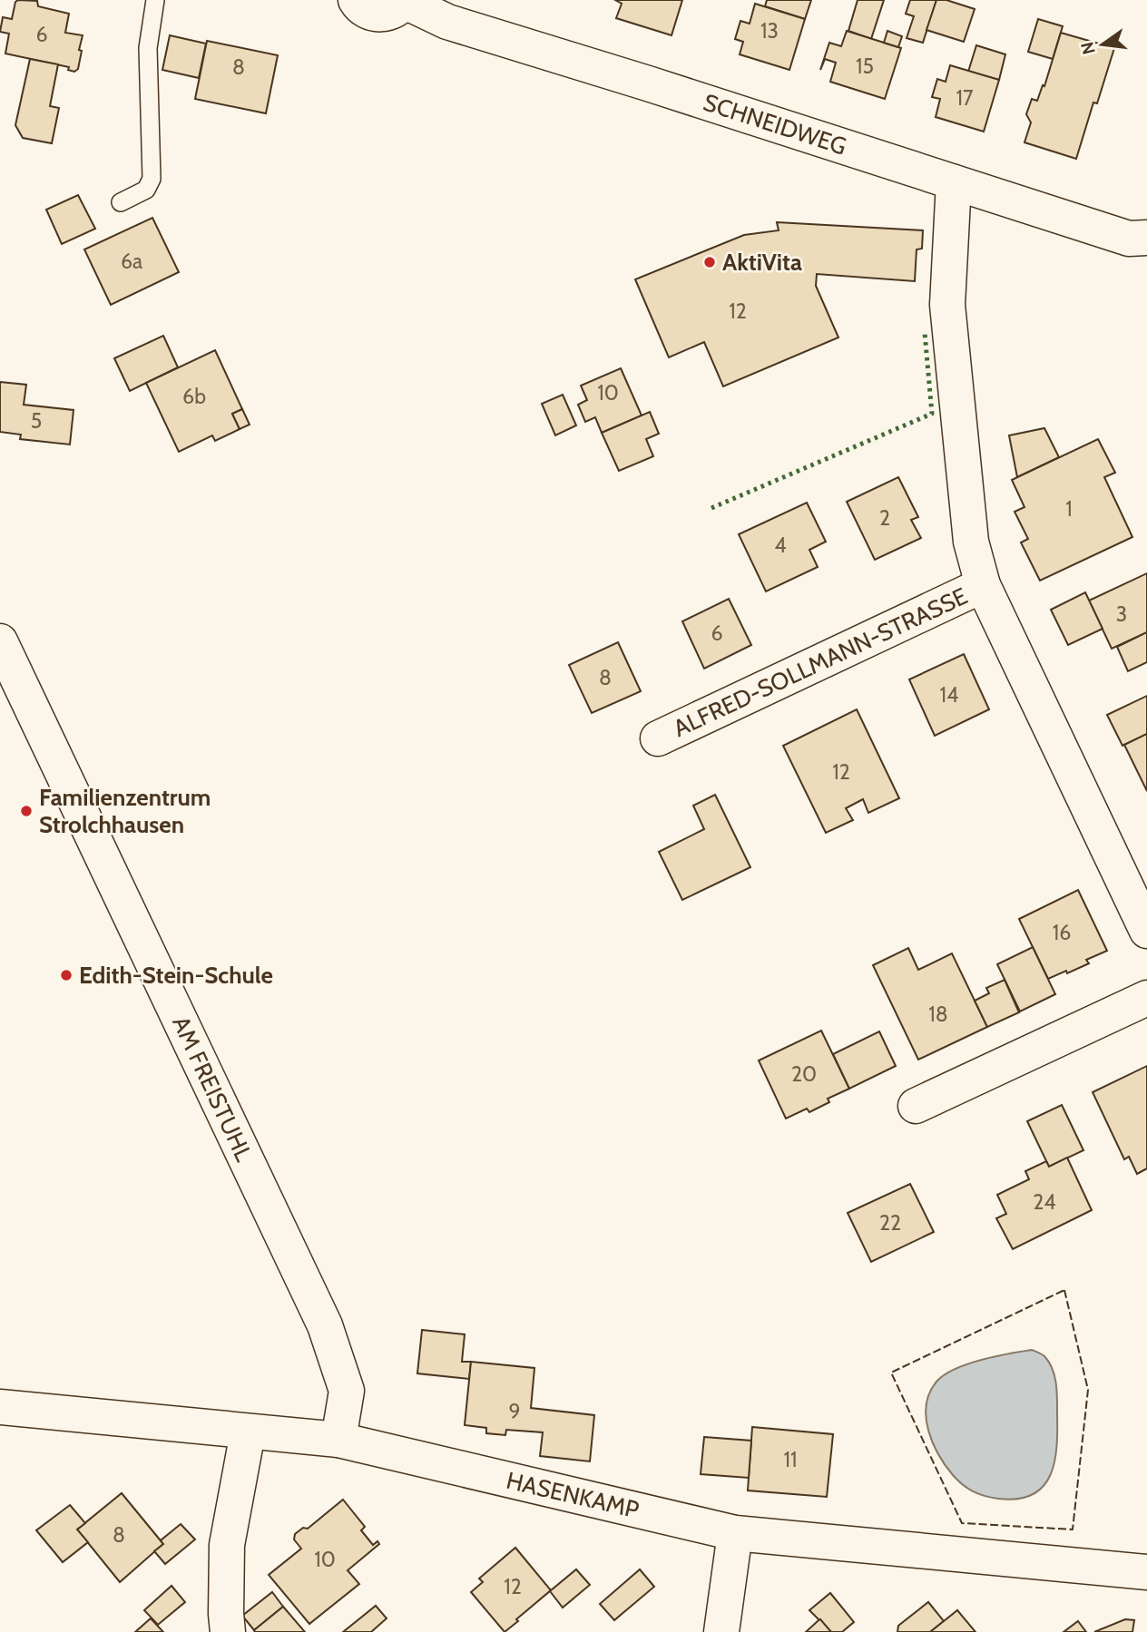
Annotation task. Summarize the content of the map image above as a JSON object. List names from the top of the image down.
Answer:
{
  "streets": {
    "street": [
      "SCHNEIDWEG",
      "ALFRED-SOLLMANN-STRASSE",
      "AM FREISTUHL",
      "HASENKAMP"
    ]
  },
  "crossings": [
    ["SCHNEIDWEG", "ALFRED-SOLLMANN-STRASSE"],
    ["AM FREISTUHL", "HASENKAMP"]
  ],
  "places": ["AktiVita", "Familienzentrum Strolchhausen", "Edith-Stein-Schule"],
  "house_numbers": [
    "13",
    "6",
    "15",
    "8",
    "17",
    "6a",
    "12",
    "10",
    "6b",
    "5",
    "1",
    "2",
    "4",
    "3",
    "6",
    "8",
    "14",
    "12",
    "16",
    "18",
    "20",
    "24",
    "22",
    "9",
    "11",
    "8",
    "10",
    "12"
  ],
  "north": "left"
}
